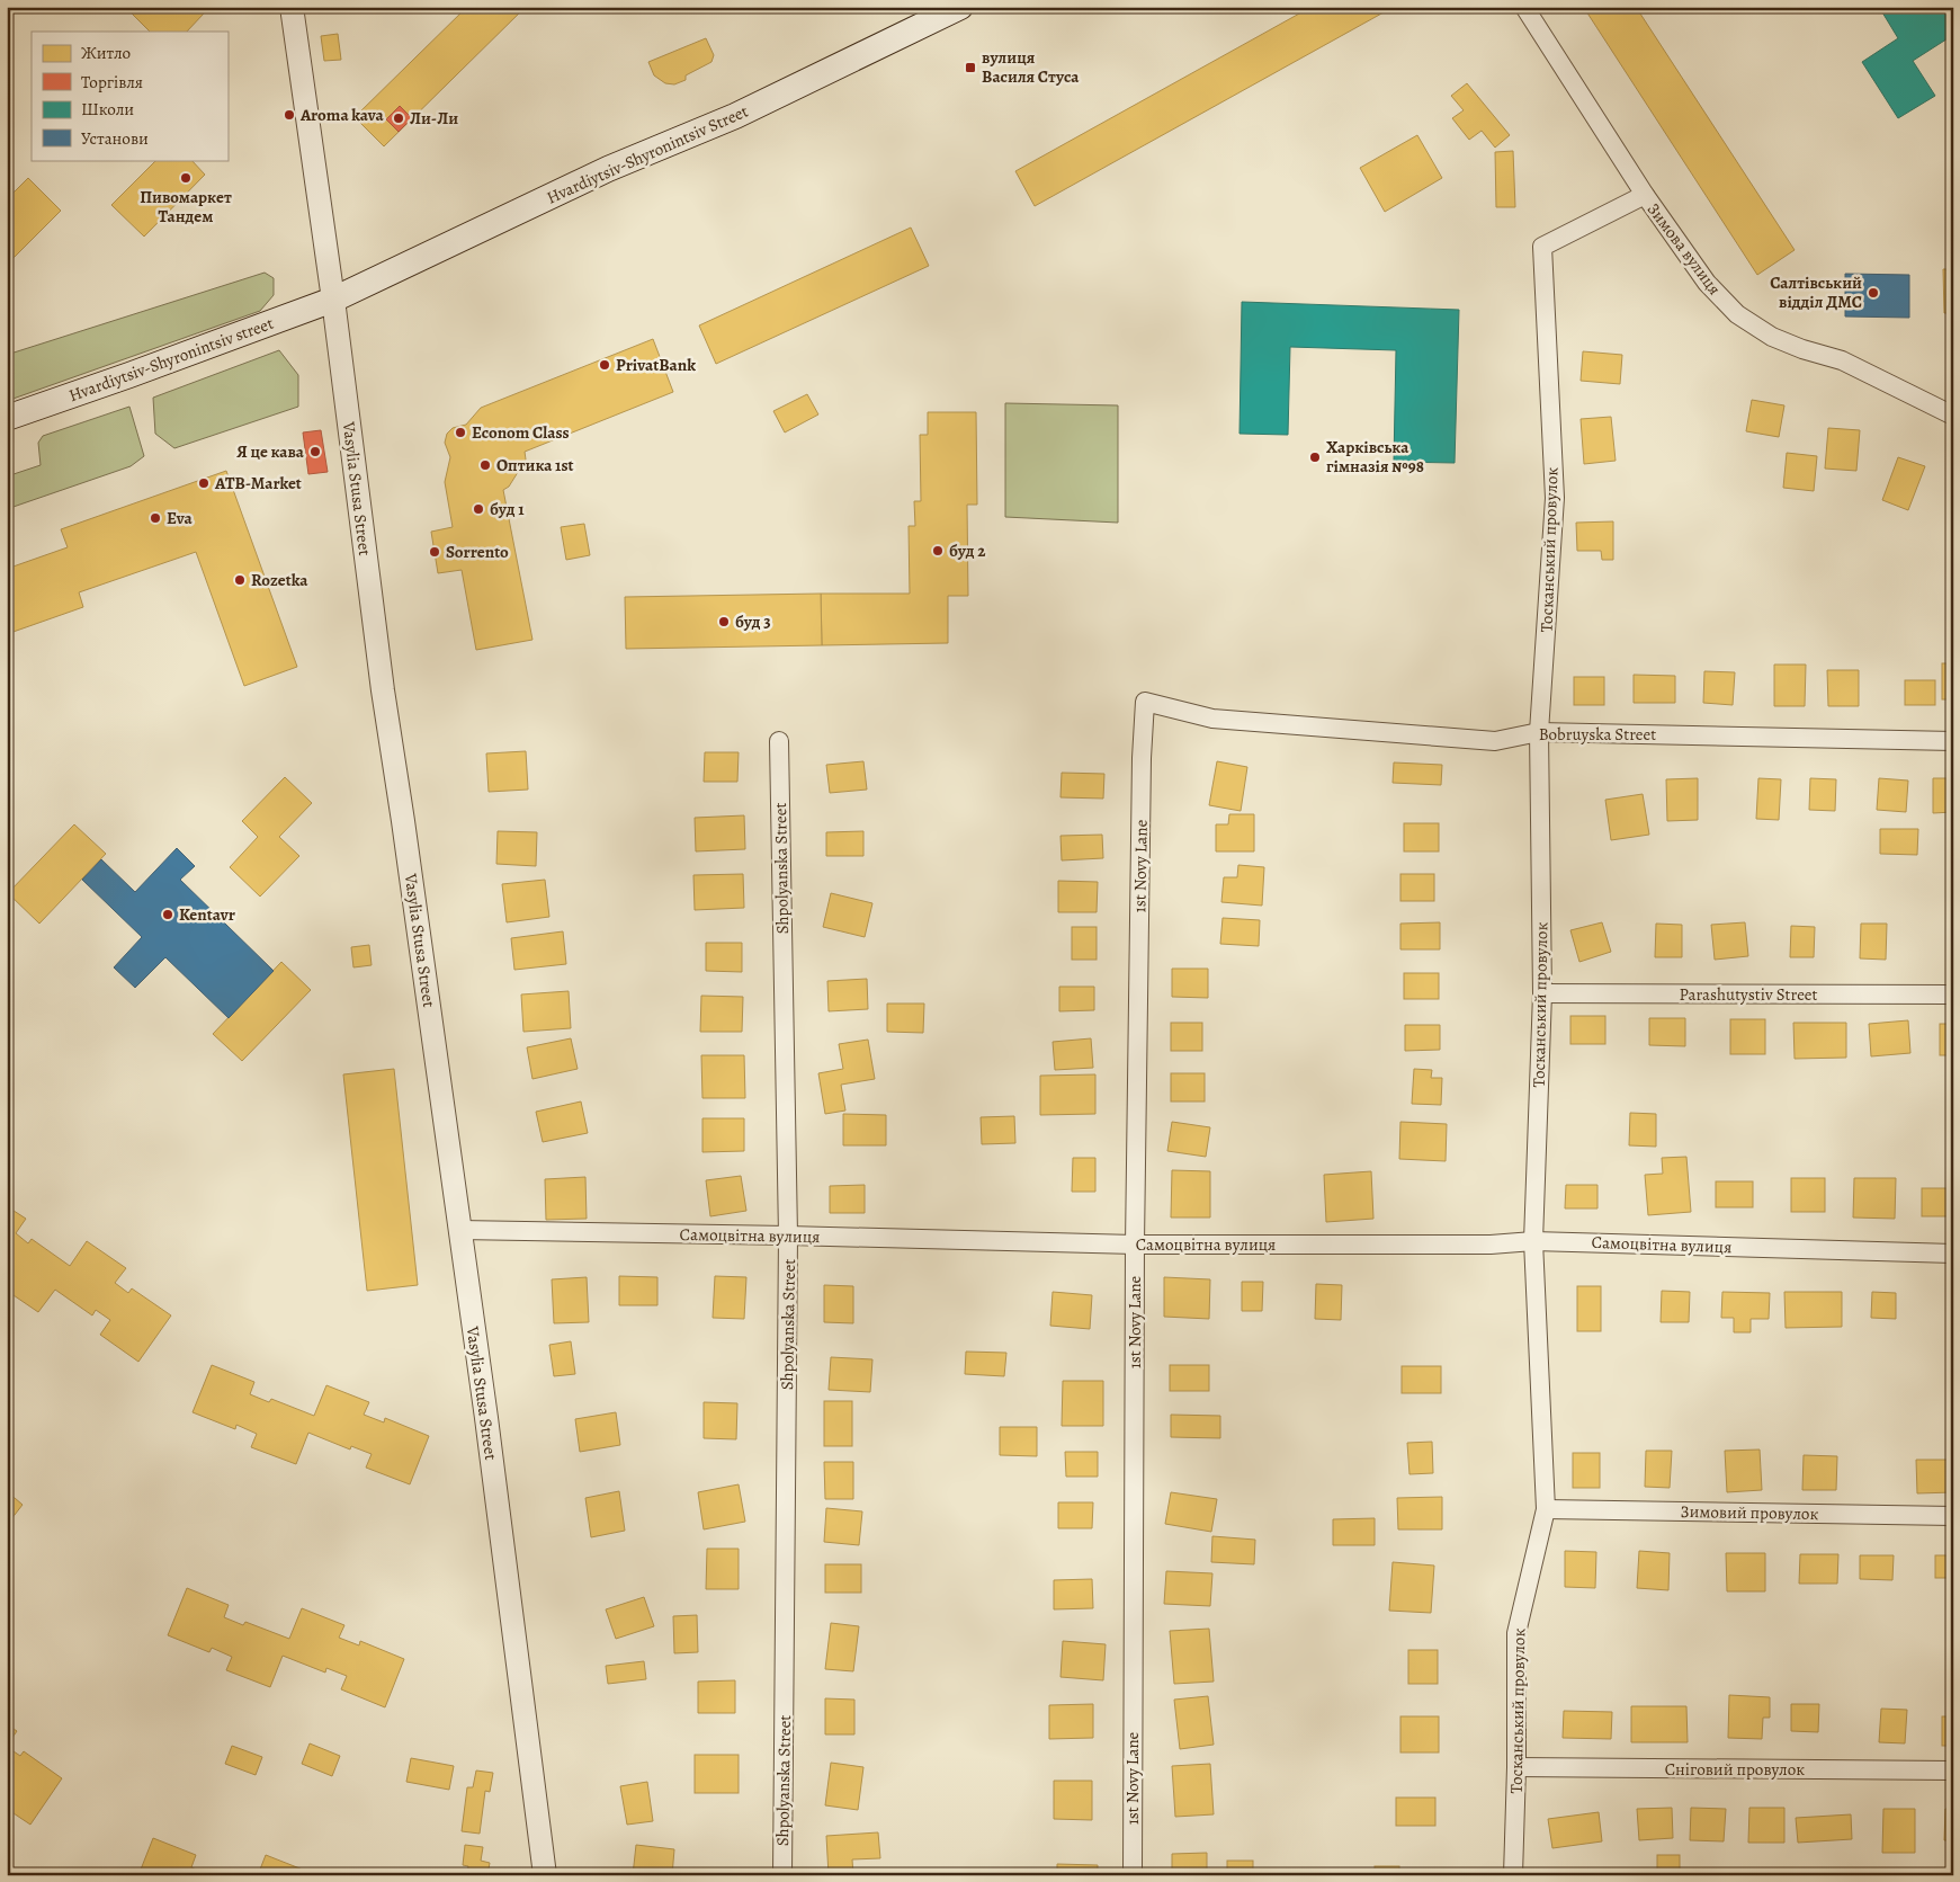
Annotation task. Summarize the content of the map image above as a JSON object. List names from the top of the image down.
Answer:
{
  "streets": {
    "main road": ["Hvardiytsiv-Shyronintsiv Street", "Hvardiytsiv-Shyronintsiv street"],
    "street": [
      "Зимова вулиця",
      "Vasylia Stusa Street",
      "Тосканський провулок",
      "Bobruyska Street",
      "1st Novy Lane",
      "Shpolyanska Street",
      "Parashutystiv Street",
      "Самоцвітна вулиця",
      "Зимовий провулок",
      "Сніговий провулок"
    ]
  },
  "crossings": [
    ["Hvardiytsiv-Shyronintsiv Street", "Hvardiytsiv-Shyronintsiv street"],
    ["Hvardiytsiv-Shyronintsiv Street", "Vasylia Stusa Street"],
    ["Зимова вулиця", "Тосканський провулок"],
    ["Hvardiytsiv-Shyronintsiv street", "Vasylia Stusa Street"],
    ["Vasylia Stusa Street", "Самоцвітна вулиця"],
    ["Тосканський провулок", "Bobruyska Street"],
    ["Тосканський провулок", "Parashutystiv Street"],
    ["Тосканський провулок", "Самоцвітна вулиця"],
    ["Тосканський провулок", "Зимовий провулок"],
    ["Тосканський провулок", "Сніговий провулок"],
    ["Bobruyska Street", "1st Novy Lane"],
    ["1st Novy Lane", "Самоцвітна вулиця"],
    ["Shpolyanska Street", "Самоцвітна вулиця"]
  ],
  "places": {
    "transit": ["вулиця Василя Стуса"],
    "other": [
      "Aroma kava",
      "Ли-Ли",
      "Пивомаркет Тандем",
      "Салтівський відділ ДМС",
      "PrivatBank",
      "Econom Class",
      "Я це кава",
      "Харківська гімназія №98",
      "Оптика 1st",
      "ATB-Market",
      "буд 1",
      "Eva",
      "буд 2",
      "Sorrento",
      "Rozetka",
      "буд 3",
      "Kentavr"
    ]
  },
  "legend": [
    "Житло",
    "Торгівля",
    "Школи",
    "Установи"
  ]
}
